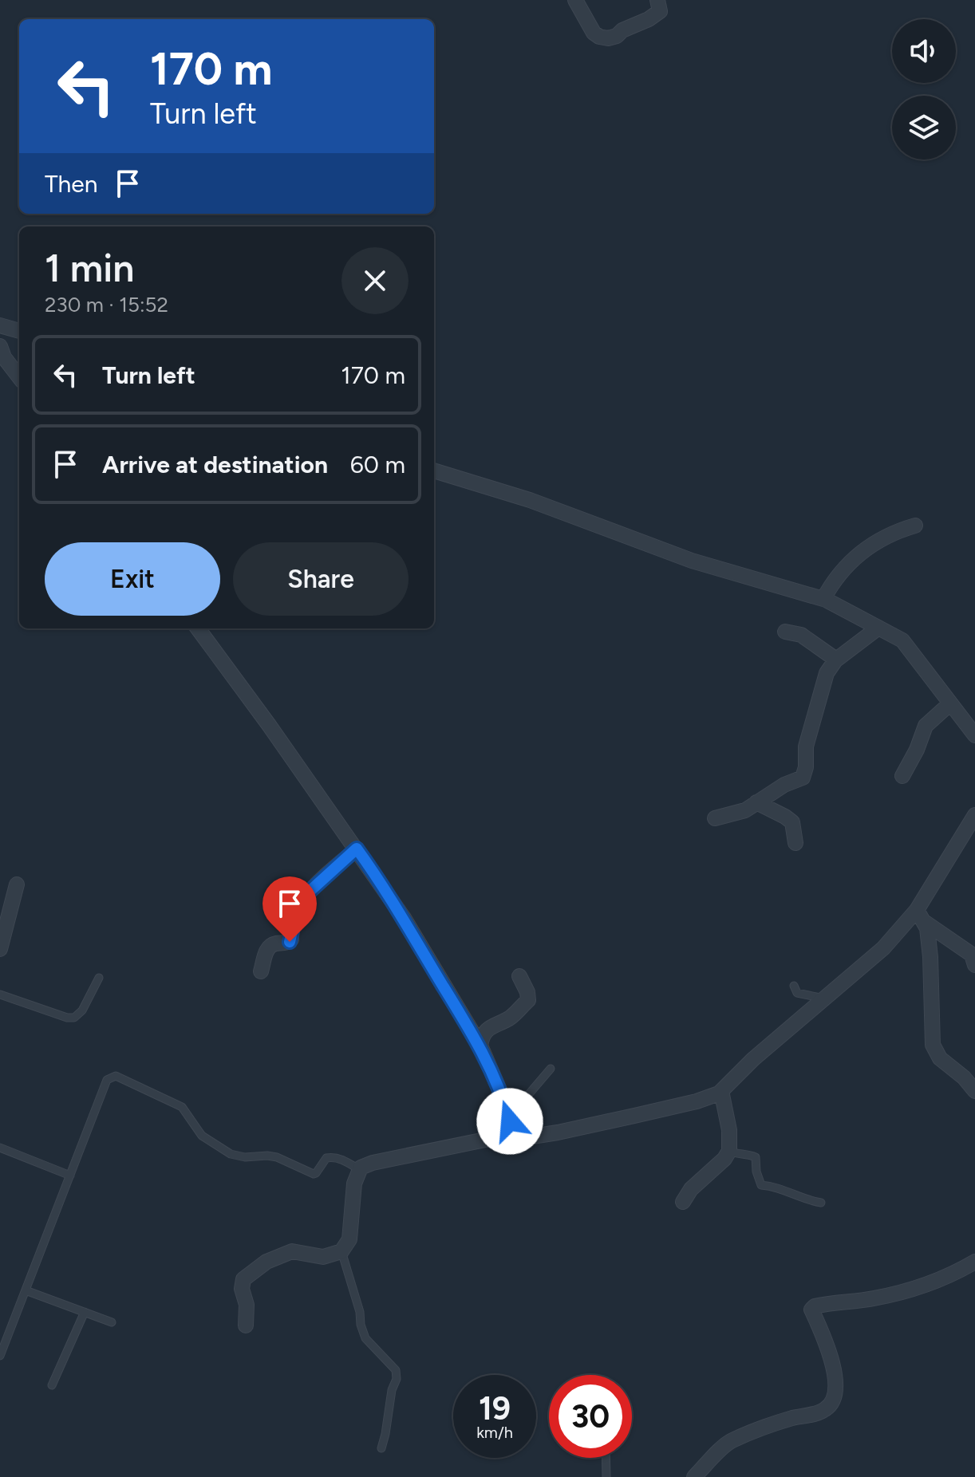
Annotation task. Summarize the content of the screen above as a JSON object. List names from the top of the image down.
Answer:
{
  "page": {
    "turn": ["170 m", "Turn left"],
    "then": "Then",
    "heading": ["1 min", "230 m · 15:52"],
    "list": [
      {
        "name": "Turn left",
        "value": "170 m"
      },
      {
        "name": "Arrive at destination",
        "value": "60 m"
      }
    ],
    "buttons": ["Exit", "Share"],
    "speed": "19 km/h",
    "limit": "30"
  }
}
